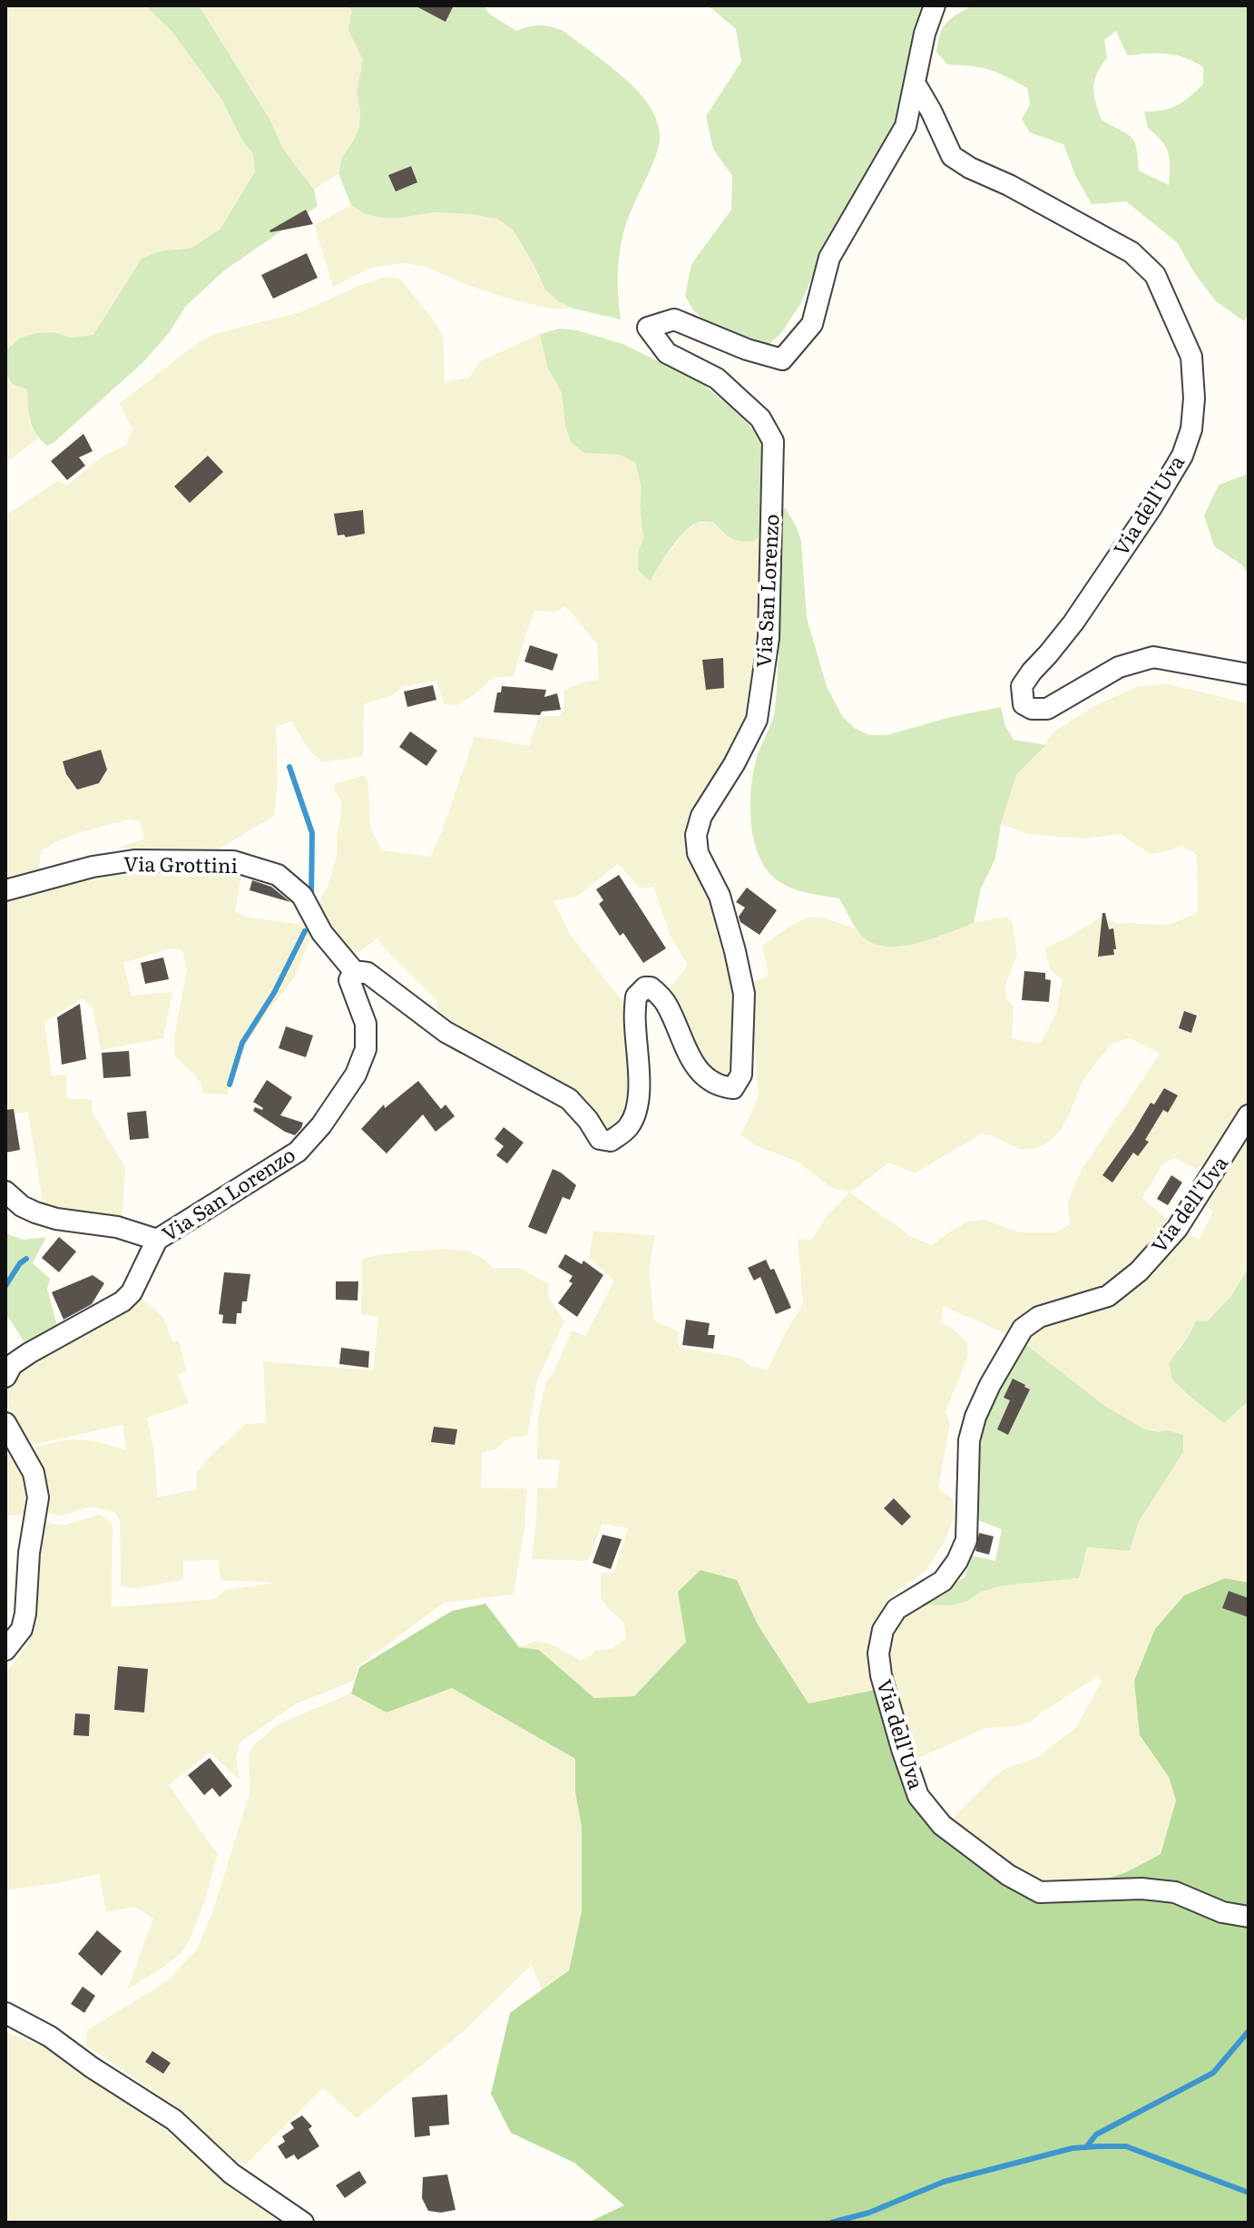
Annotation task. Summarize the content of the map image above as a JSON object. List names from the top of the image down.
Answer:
{
  "streets": {
    "street": ["Via dell'Uva", "Via San Lorenzo", "Via Grottini"]
  },
  "crossings": [
    ["Via dell'Uva", "Via San Lorenzo"],
    ["Via San Lorenzo", "Via Grottini"]
  ]
}
